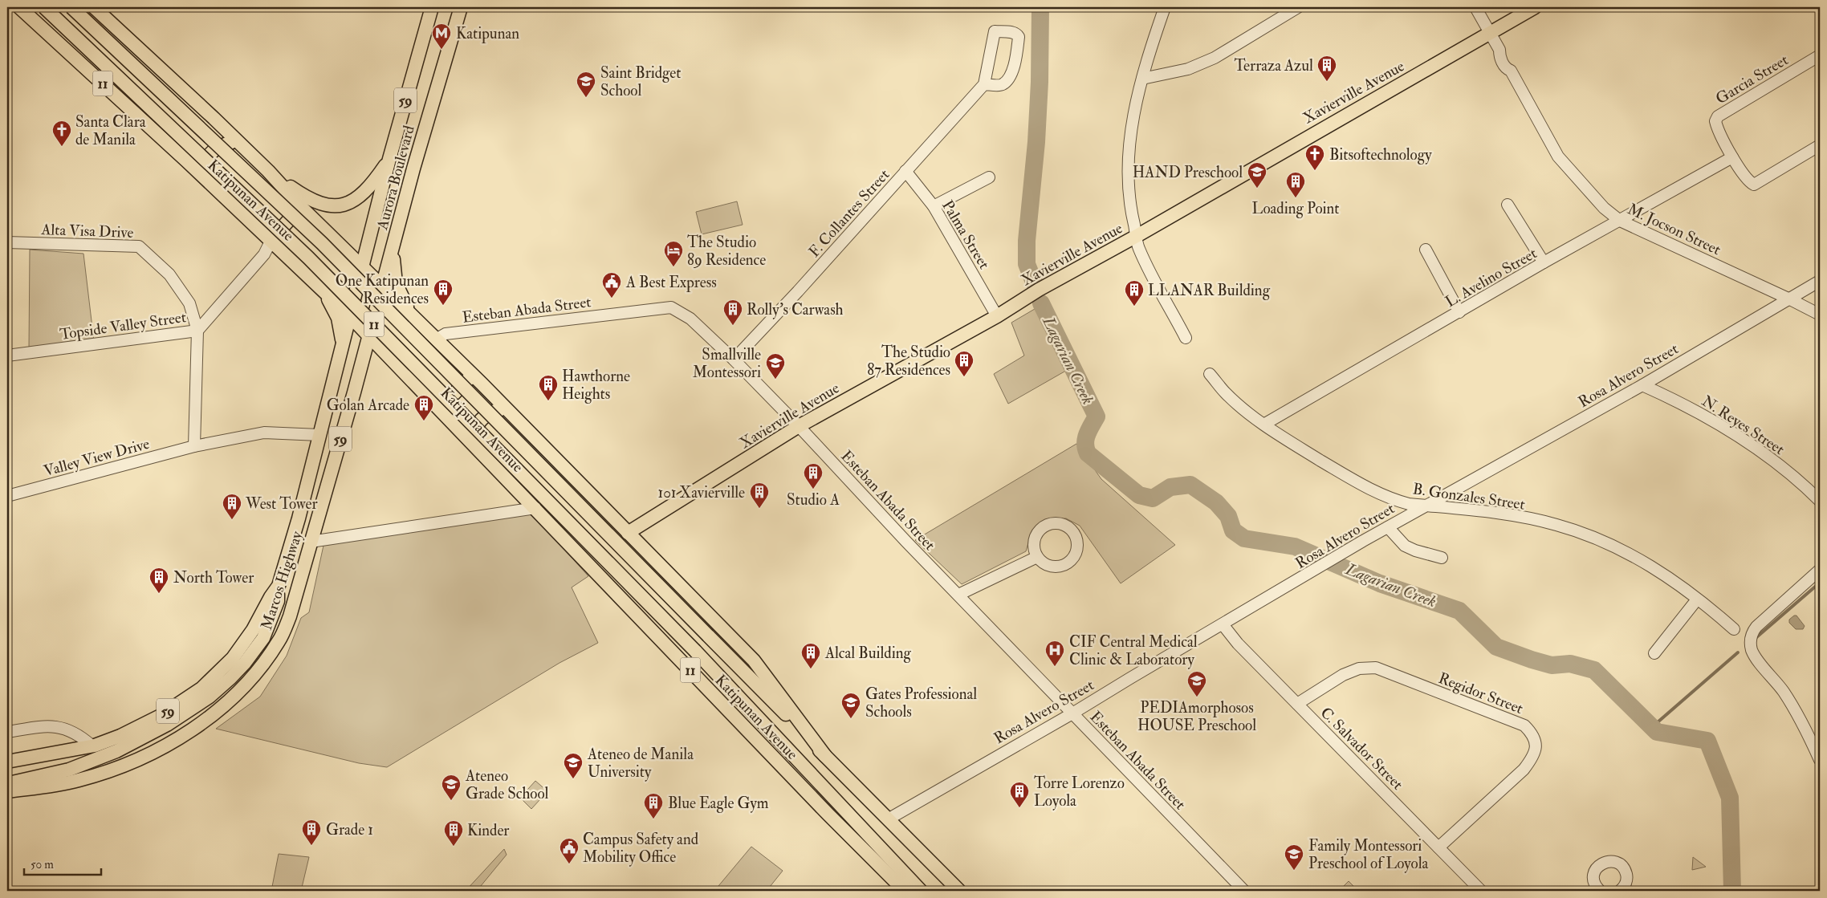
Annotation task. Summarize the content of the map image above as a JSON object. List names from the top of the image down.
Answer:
{
  "streets": {
    "main road": [
      "11",
      "Xavierville Avenue",
      "59",
      "Aurora Boulevard",
      "Katipunan Avenue",
      "Marcos Highway"
    ],
    "street": [
      "Garcia Street",
      "F. Collantes Street",
      "M. Jocson Street",
      "Alta Visa Drive",
      "Palma Street",
      "L. Avelino Street",
      "Esteban Abada Street",
      "Topside Valley Street",
      "Rosa Alvero Street",
      "N. Reyes Street",
      "Valley View Drive",
      "B. Gonzales Street",
      "Regidor Street",
      "C. Salvador Street"
    ]
  },
  "crossings": [
    ["Garcia Street", "L. Avelino Street"],
    ["Xavierville Avenue", "Katipunan Avenue"],
    ["Xavierville Avenue", "M. Jocson Street"],
    ["Xavierville Avenue", "Palma Street"],
    ["Xavierville Avenue", "Esteban Abada Street"],
    ["59", "Aurora Boulevard"],
    ["59", "Katipunan Avenue"],
    ["59", "Marcos Highway"],
    ["Aurora Boulevard", "Katipunan Avenue"],
    ["Katipunan Avenue", "Esteban Abada Street"],
    ["Katipunan Avenue", "Topside Valley Street"],
    ["Katipunan Avenue", "Rosa Alvero Street"],
    ["Katipunan Avenue", "Marcos Highway"],
    ["F. Collantes Street", "Palma Street"],
    ["F. Collantes Street", "Esteban Abada Street"],
    ["M. Jocson Street", "L. Avelino Street"],
    ["M. Jocson Street", "Rosa Alvero Street"],
    ["Alta Visa Drive", "Topside Valley Street"],
    ["Alta Visa Drive", "Valley View Drive"],
    ["L. Avelino Street", "B. Gonzales Street"],
    ["Esteban Abada Street", "Rosa Alvero Street"],
    ["Rosa Alvero Street", "N. Reyes Street"],
    ["Rosa Alvero Street", "B. Gonzales Street"],
    ["Rosa Alvero Street", "C. Salvador Street"],
    ["Valley View Drive", "Marcos Highway"],
    ["Regidor Street", "C. Salvador Street"]
  ],
  "water": ["Lagarian Creek"],
  "places": {
    "metro station": ["Katipunan"],
    "building": [
      "Terraza Azul",
      "Loading Point",
      "One Katipunan Residences",
      "LLANAR Building",
      "Rolly's Carwash",
      "The Studio 87 Residences",
      "Hawthorne Heights",
      "Golan Arcade",
      "Studio A",
      "101 Xavierville",
      "West Tower",
      "North Tower",
      "Alcal Building",
      "Torre Lorenzo Loyola",
      "Blue Eagle Gym",
      "Grade 1",
      "Kinder"
    ],
    "school or university": [
      "Saint Bridget School",
      "HAND Preschool",
      "Smallville Montessori",
      "PEDIAmorphosos HOUSE Preschool",
      "Gates Professional Schools",
      "Ateneo de Manila University",
      "Ateneo Grade School",
      "Family Montessori Preschool of Loyola"
    ],
    "church": ["Santa Clara de Manila", "Bitsoftechnology"],
    "hotel": ["The Studio 89 Residence"],
    "public building": ["A Best Express", "Campus Safety and Mobility Office"],
    "hospital": ["CIF Central Medical Clinic & Laboratory"]
  },
  "scale_bar": "50 m"
}
